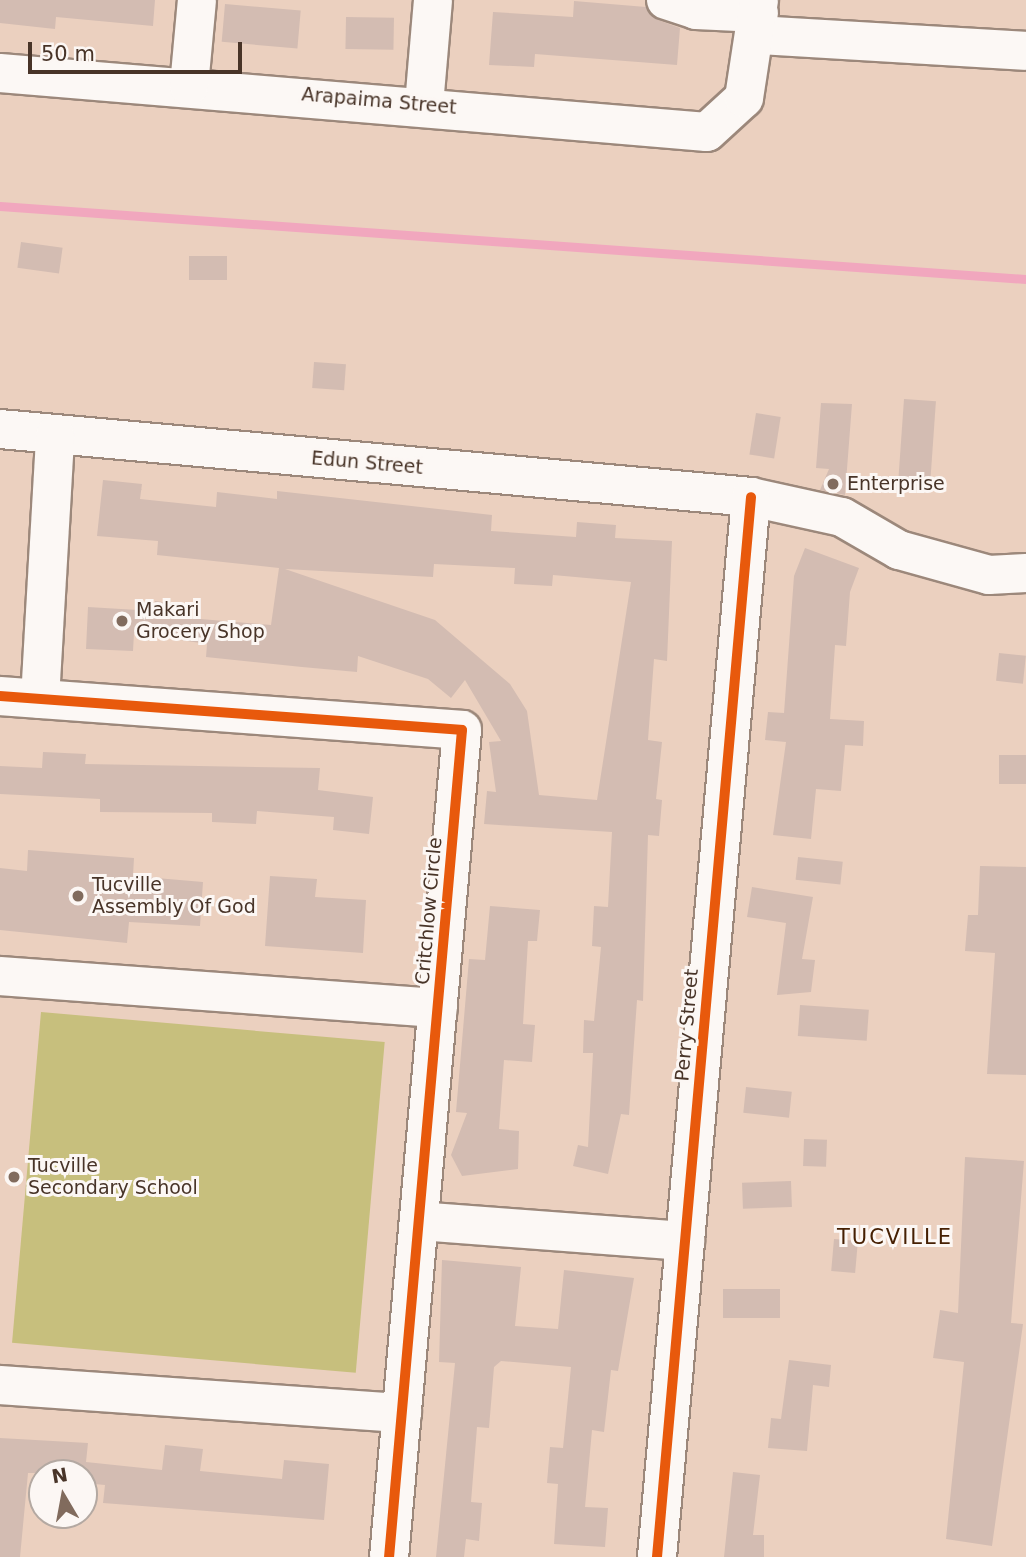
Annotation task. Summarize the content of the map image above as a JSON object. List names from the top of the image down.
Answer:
{
  "streets": {
    "street": [
      "Arapaima Street",
      "Edun Street",
      "Critchlow Circle",
      "Perry Street"
    ]
  },
  "crossings": [
    ["Edun Street", "Perry Street"]
  ],
  "districts": ["TUCVILLE"],
  "places": [
    "Enterprise",
    "Makari Grocery Shop",
    "Tucville Assembly Of God",
    "Tucville Secondary School"
  ],
  "scale_bar": "50 m",
  "north": "top"
}
